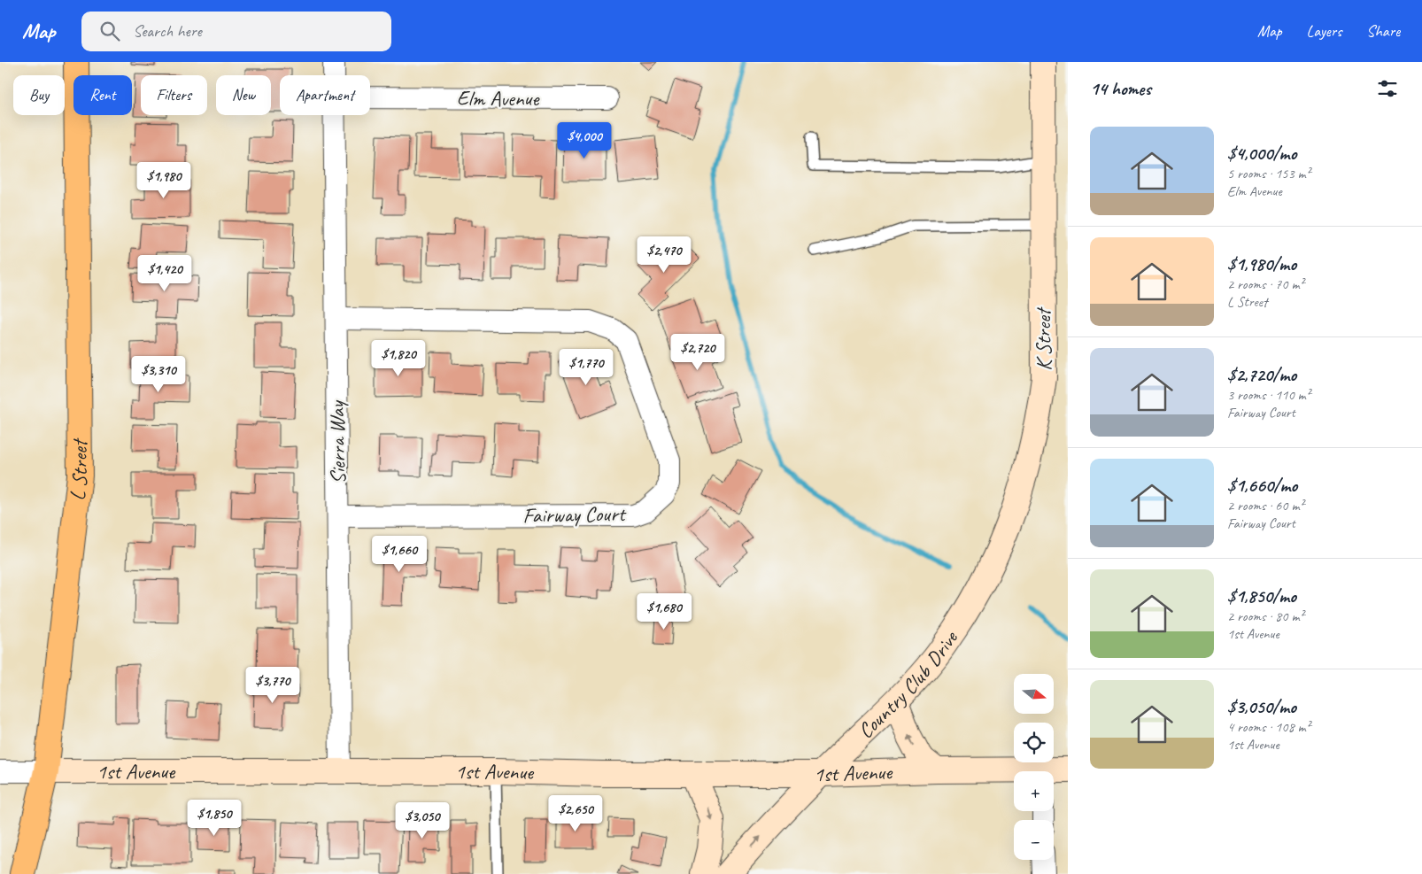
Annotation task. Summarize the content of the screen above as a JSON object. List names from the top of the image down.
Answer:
{
  "streets": {
    "main road": ["L Street"],
    "street": [
      "Elm Avenue",
      "K Street",
      "Sierra Way",
      "Fairway Court",
      "Country Club Drive",
      "1st Avenue"
    ]
  },
  "crossings": [
    ["K Street", "Country Club Drive"],
    ["Sierra Way", "Fairway Court"],
    ["Sierra Way", "1st Avenue"],
    ["L Street", "1st Avenue"],
    ["Country Club Drive", "1st Avenue"]
  ],
  "one_way": ["Country Club Drive"],
  "north": "right",
  "page": {
    "header": "Map",
    "search": "Search here",
    "nav": ["Map", "Layers", "Share"],
    "heading": "14 homes",
    "chip": [
      "Buy",
      "Rent",
      "Filters",
      "New",
      "Apartment"
    ],
    "list": [
      {
        "name": "$4,000/mo",
        "note": "5 rooms · 153 m² · Elm Avenue"
      },
      {
        "name": "$1,980/mo",
        "note": "2 rooms · 70 m² · L Street"
      },
      {
        "name": "$2,720/mo",
        "note": "3 rooms · 110 m² · Fairway Court"
      },
      {
        "name": "$1,660/mo",
        "note": "2 rooms · 60 m² · Fairway Court"
      },
      {
        "name": "$1,850/mo",
        "note": "2 rooms · 80 m² · 1st Avenue"
      },
      {
        "name": "$3,050/mo",
        "note": "4 rooms · 108 m² · 1st Avenue"
      }
    ],
    "price": [
      "$4,000",
      "$1,980",
      "$2,470",
      "$1,420",
      "$2,720",
      "$1,820",
      "$1,770",
      "$3,310",
      "$1,660",
      "$1,680",
      "$3,770",
      "$2,650",
      "$1,850",
      "$3,050"
    ],
    "map_buttons": ["+", "−"]
  }
}
